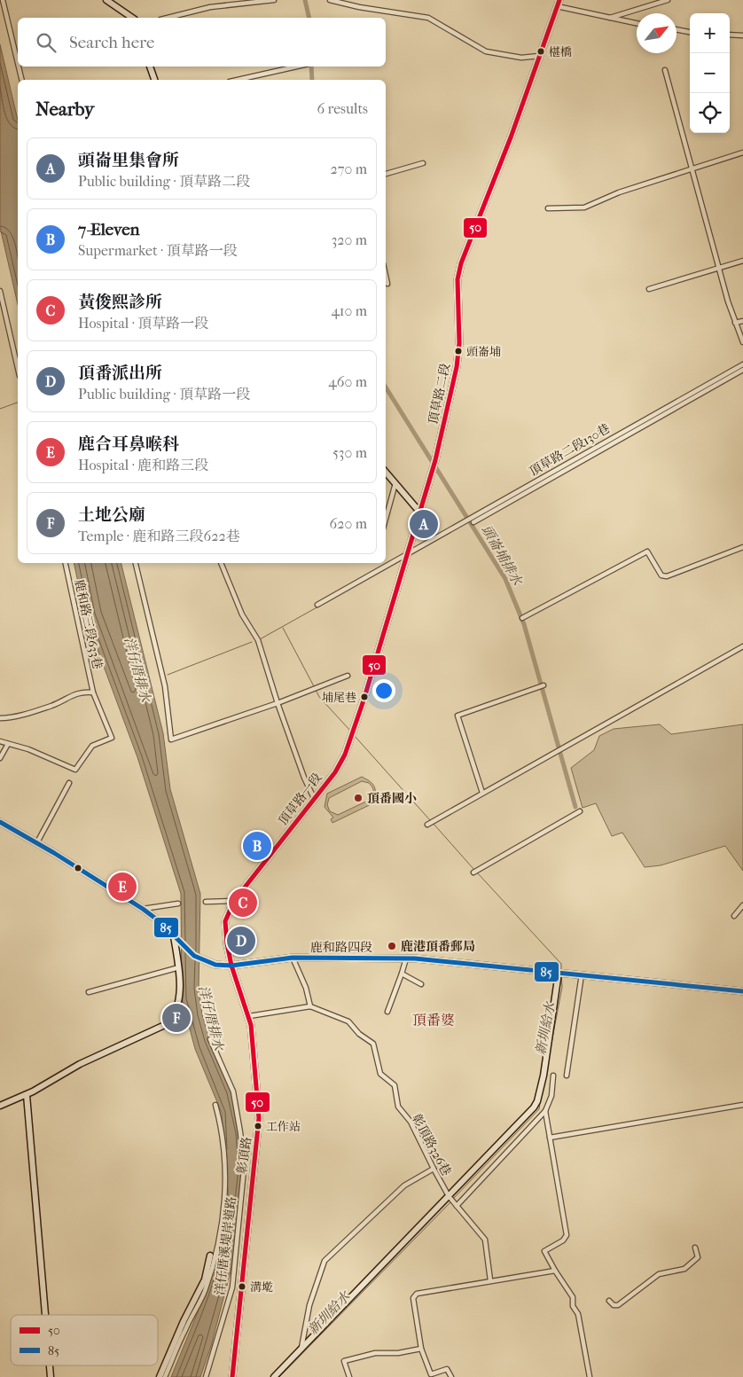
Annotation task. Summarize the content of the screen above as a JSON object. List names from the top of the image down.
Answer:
{
  "streets": {
    "street": [
      "頂草路二段",
      "頂草路二段130巷",
      "鹿和路三段633巷",
      "頂草路一段",
      "鹿和路四段",
      "彰頂路326巷",
      "彰頂路",
      "洋仔厝溪堤岸道路"
    ]
  },
  "crossings": [
    ["頂草路二段", "頂草路二段130巷"],
    ["頂草路二段", "頂草路一段"],
    ["頂草路一段", "鹿和路四段"],
    ["頂草路一段", "彰頂路"],
    ["鹿和路四段", "彰頂路"]
  ],
  "districts": ["頂番婆"],
  "water": ["頭崙埔排水", "洋仔厝排水", "新圳給水"],
  "places": [
    "椹橋",
    "頭崙埔",
    "埔尾巷",
    "頂番國小",
    "鹿港頂番郵局",
    "工作站",
    "溝墘"
  ],
  "lines": ["transit line 50", "transit line 85"],
  "legend": ["50", "85"],
  "north": "top right",
  "page": {
    "map_buttons": ["+", "−"],
    "search": "Search here",
    "heading": ["Nearby", "6 results"],
    "list": [
      {
        "mark": "A",
        "name": "頭崙里集會所",
        "note": "Public building · 頂草路二段",
        "value": "270 m"
      },
      {
        "mark": "B",
        "name": "7-Eleven",
        "note": "Supermarket · 頂草路一段",
        "value": "320 m"
      },
      {
        "mark": "C",
        "name": "黃俊熙診所",
        "note": "Hospital · 頂草路一段",
        "value": "410 m"
      },
      {
        "mark": "D",
        "name": "頂番派出所",
        "note": "Public building · 頂草路一段",
        "value": "460 m"
      },
      {
        "mark": "E",
        "name": "鹿合耳鼻喉科",
        "note": "Hospital · 鹿和路三段",
        "value": "530 m"
      },
      {
        "mark": "F",
        "name": "土地公廟",
        "note": "Temple · 鹿和路三段622巷",
        "value": "620 m"
      }
    ],
    "pins": [
      "A",
      "B",
      "E",
      "C",
      "D",
      "F"
    ]
  }
}
